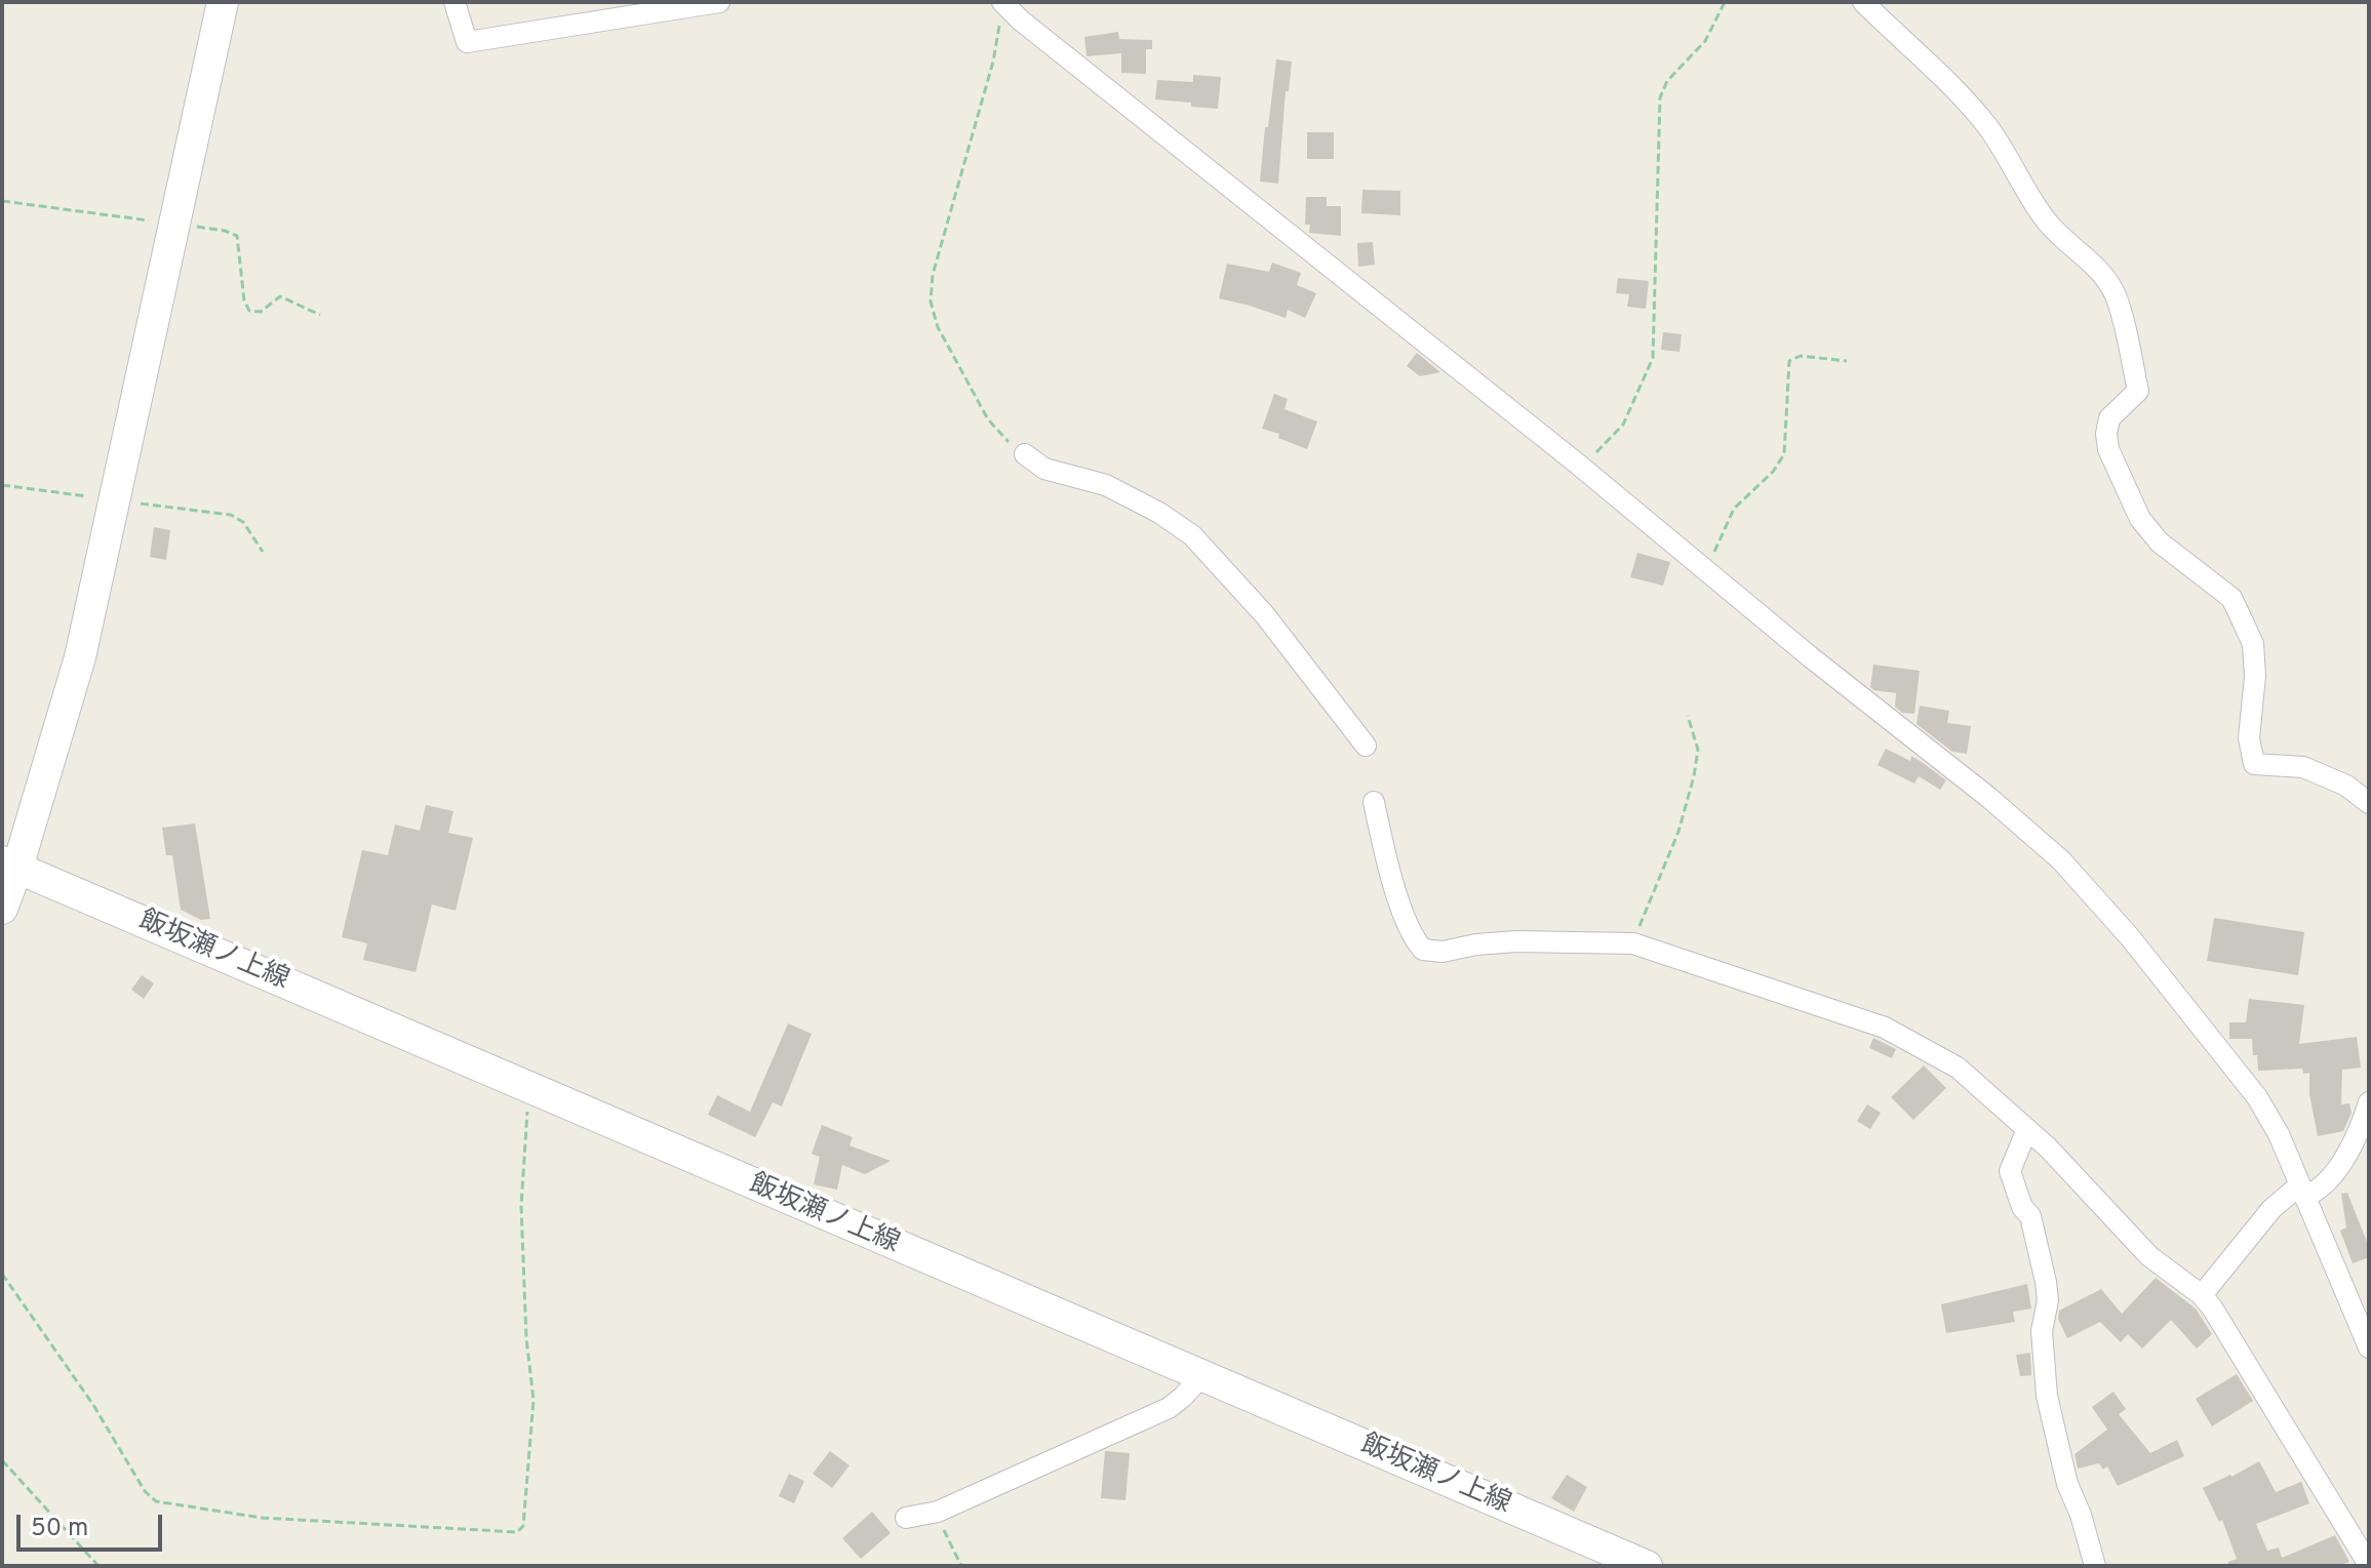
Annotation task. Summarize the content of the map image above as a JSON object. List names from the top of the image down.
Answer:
{
  "streets": {
    "main road": ["飯坂瀬ノ上線"]
  },
  "scale_bar": "50 m"
}
